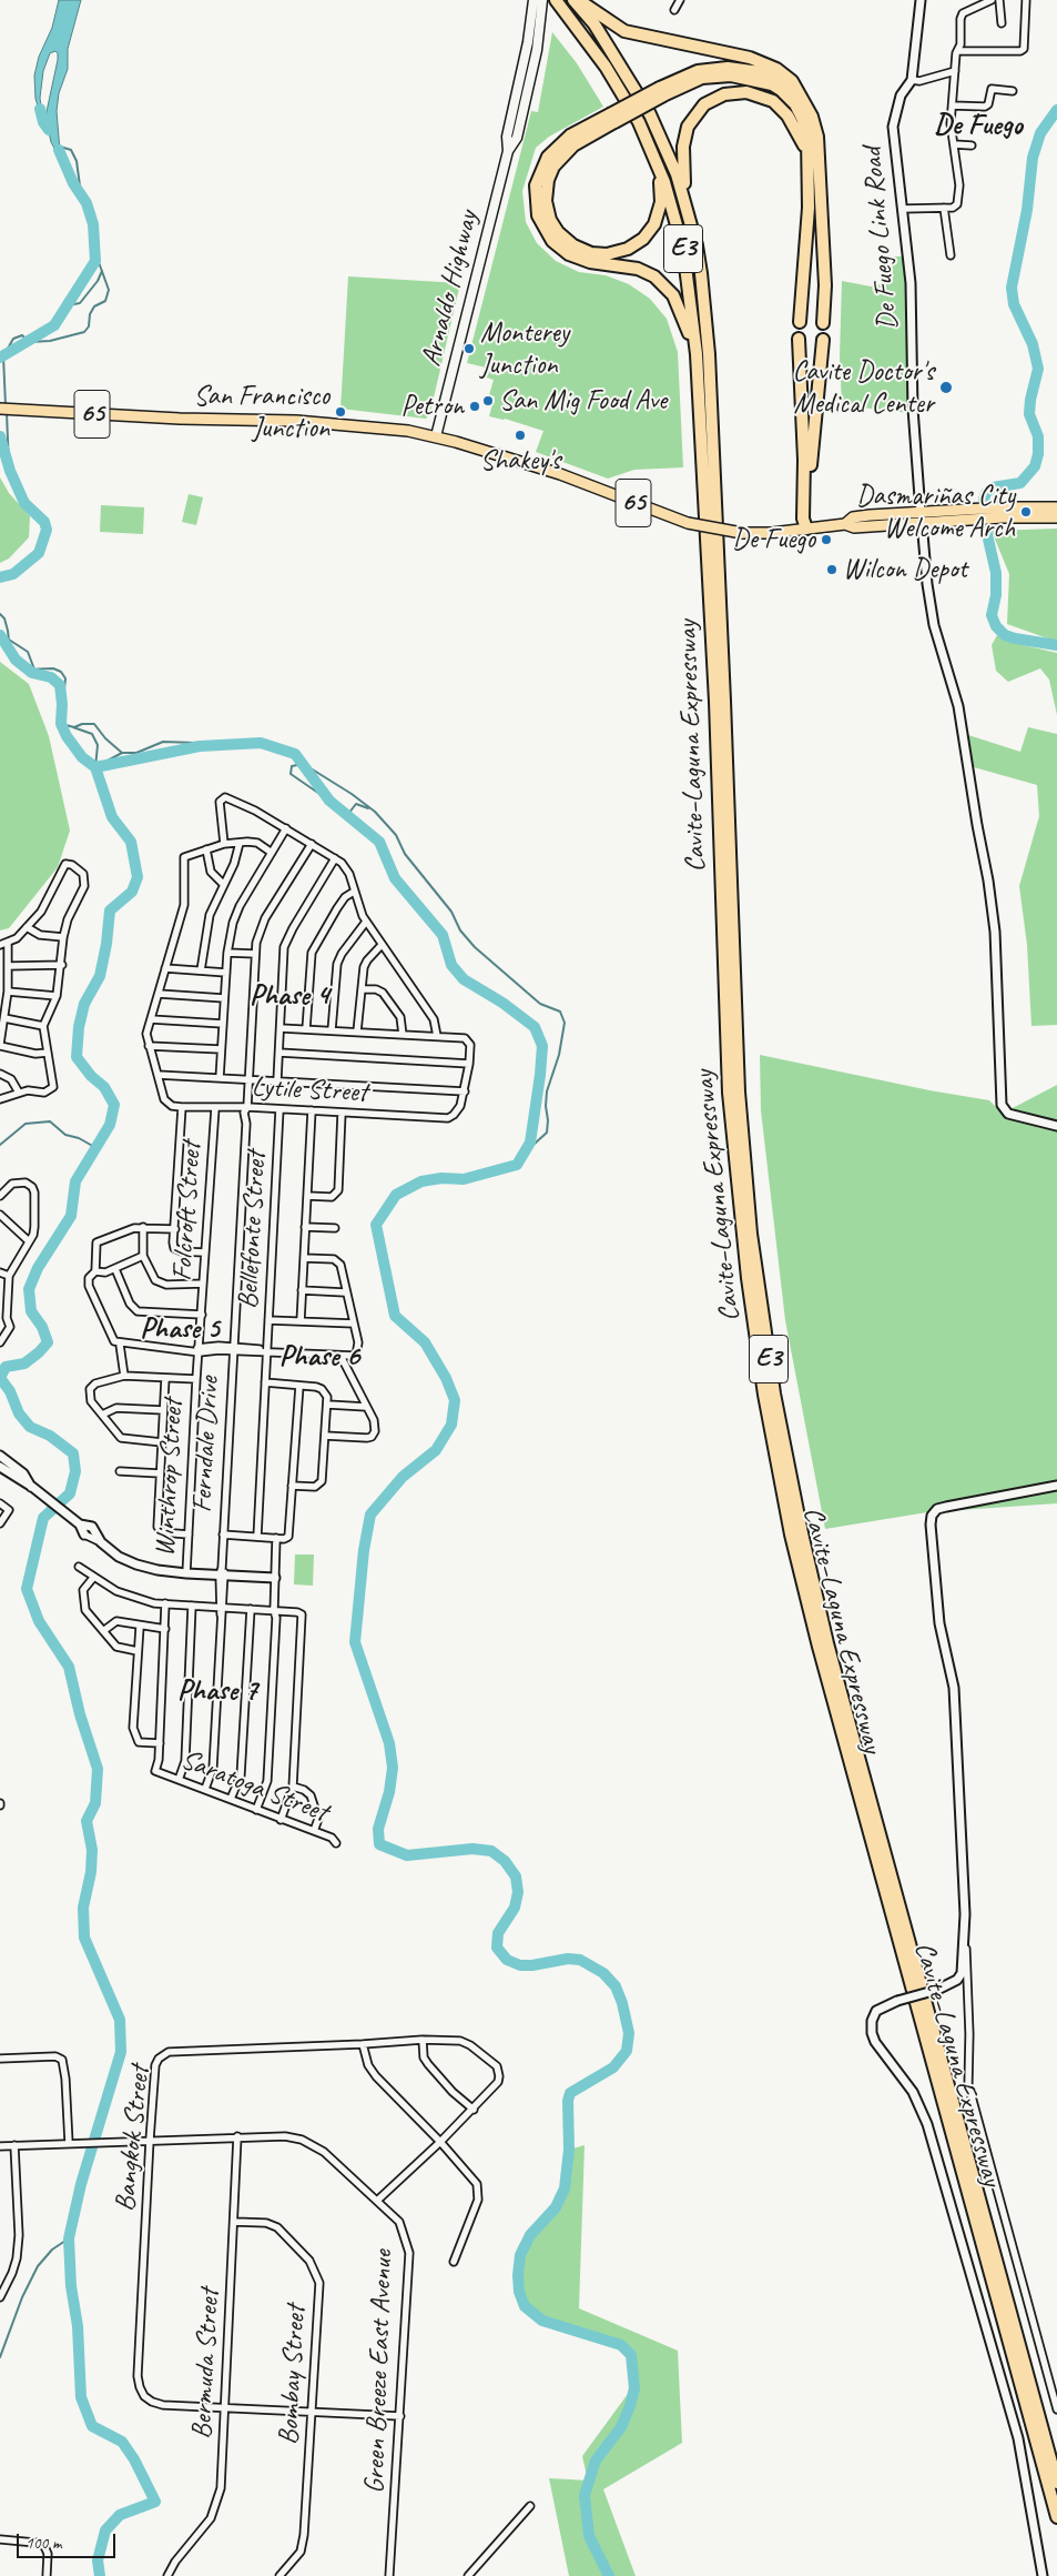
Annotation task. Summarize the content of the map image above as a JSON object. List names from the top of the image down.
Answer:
{
  "streets": {
    "highway": ["E3", "Cavite–Laguna Expressway"],
    "main road": ["Arnaldo Highway", "65"],
    "street": [
      "De Fuego Link Road",
      "Lytile Street",
      "Folcroft Street",
      "Bellefonte Street",
      "Ferndale Drive",
      "Winthrop Street",
      "Saratoga Street",
      "Bangkok Street",
      "Bermuda Street",
      "Green Breeze East Avenue",
      "Bombay Street"
    ]
  },
  "crossings": [
    ["De Fuego Link Road", "65"],
    ["Arnaldo Highway", "65"],
    ["Lytile Street", "Folcroft Street"],
    ["Lytile Street", "Bellefonte Street"],
    ["Lytile Street", "Ferndale Drive"],
    ["Folcroft Street", "Winthrop Street"],
    ["Ferndale Drive", "Saratoga Street"],
    ["Bangkok Street", "Bermuda Street"],
    ["Bangkok Street", "Green Breeze East Avenue"],
    ["Bangkok Street", "Bombay Street"],
    ["Bermuda Street", "Green Breeze East Avenue"],
    ["Bermuda Street", "Bombay Street"]
  ],
  "districts": [
    "De Fuego",
    "Phase 4",
    "Phase 5",
    "Phase 6",
    "Phase 7"
  ],
  "places": [
    "Monterey Junction",
    "Cavite Doctor's Medical Center",
    "San Mig Food Ave",
    "Petron",
    "San Francisco Junction",
    "Shakey's",
    "Dasmariñas City Welcome Arch",
    "De Fuego",
    "Wilcon Depot"
  ],
  "scale_bar": "100 m"
}
